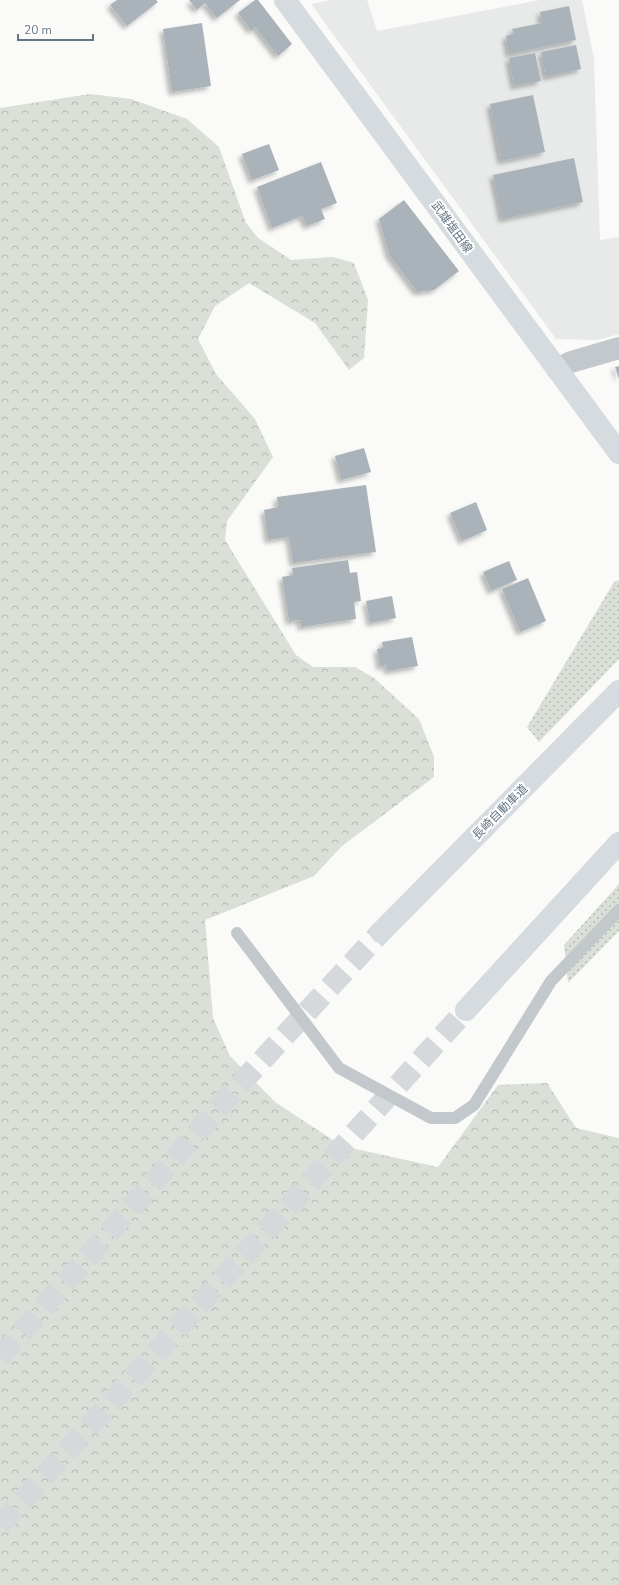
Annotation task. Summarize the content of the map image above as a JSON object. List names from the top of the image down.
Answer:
{
  "streets": {
    "main road": ["武雄塩田線", "長崎自動車道"]
  },
  "scale_bar": "20 m"
}
